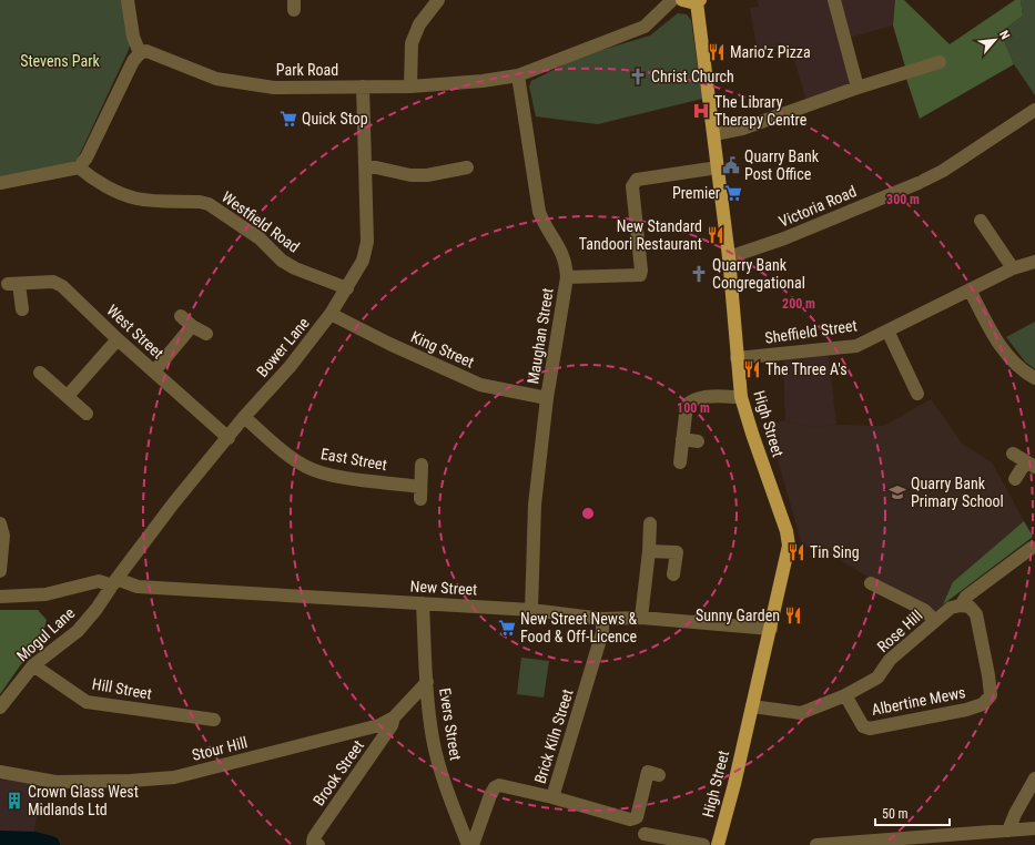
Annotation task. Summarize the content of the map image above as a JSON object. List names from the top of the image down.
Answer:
{
  "streets": {
    "main road": ["High Street"],
    "street": [
      "Park Road",
      "Victoria Road",
      "Westfield Road",
      "West Street",
      "Sheffield Street",
      "Maughan Street",
      "Bower Lane",
      "King Street",
      "East Street",
      "New Street",
      "Rose Hill",
      "Mogul Lane",
      "Hill Street",
      "Albertine Mews",
      "Evers Street",
      "Brick Kiln Street",
      "Stour Hill",
      "Brook Street"
    ]
  },
  "crossings": [
    ["Park Road", "Maughan Street"],
    ["Park Road", "Bower Lane"],
    ["Victoria Road", "High Street"],
    ["Westfield Road", "Bower Lane"],
    ["West Street", "Bower Lane"],
    ["Sheffield Street", "High Street"],
    ["Maughan Street", "King Street"],
    ["Maughan Street", "New Street"],
    ["Bower Lane", "King Street"],
    ["Bower Lane", "East Street"],
    ["Bower Lane", "New Street"],
    ["Bower Lane", "Mogul Lane"],
    ["High Street", "New Street"],
    ["High Street", "Rose Hill"],
    ["New Street", "Mogul Lane"],
    ["New Street", "Evers Street"],
    ["New Street", "Brick Kiln Street"],
    ["Rose Hill", "Albertine Mews"],
    ["Mogul Lane", "Hill Street"],
    ["Evers Street", "Stour Hill"],
    ["Stour Hill", "Brook Street"]
  ],
  "parks": ["Stevens Park"],
  "places": {
    "restaurant": [
      "Mario'z Pizza",
      "New Standard Tandoori Restaurant",
      "The Three A's",
      "Tin Sing",
      "Sunny Garden"
    ],
    "church": ["Christ Church", "Quarry Bank Congregational"],
    "hospital": ["The Library Therapy Centre"],
    "supermarket": ["Quick Stop", "Premier", "New Street News & Food & Off-Licence"],
    "public building": ["Quarry Bank Post Office"],
    "school or university": ["Quarry Bank Primary School"],
    "building": ["Crown Glass West Midlands Ltd"]
  },
  "scale_bar": "50 m",
  "north": "top right",
  "rings": ["300 m", "200 m", "100 m"]
}
